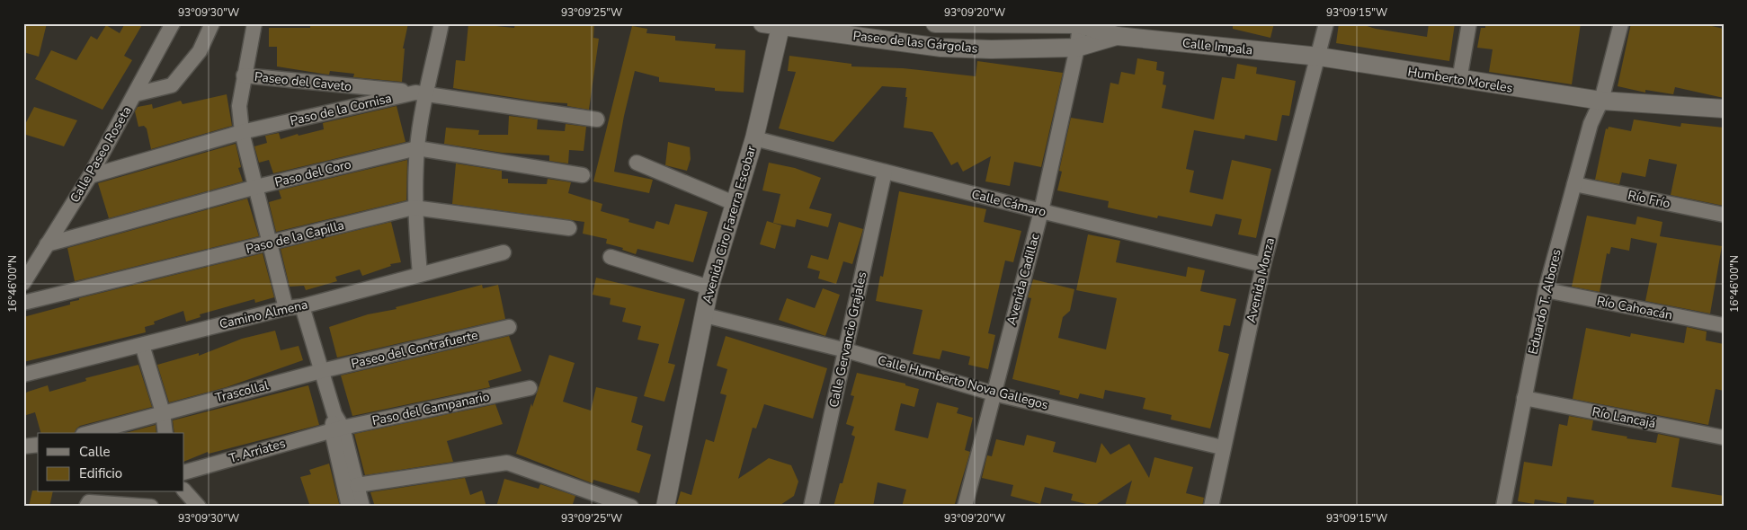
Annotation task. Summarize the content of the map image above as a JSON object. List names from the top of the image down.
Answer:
{
  "streets": {
    "street": [
      "Paseo de las Gárgolas",
      "Calle Impala",
      "Humberto Moreles",
      "Paseo del Caveto",
      "Paso de la Cornisa",
      "Calle Paseo Roseta",
      "Paso del Coro",
      "Río Frío",
      "Calle Cámaro",
      "Avenida Ciro Farerra Escobar",
      "Paso de la Capilla",
      "Avenida Cadillac",
      "Avenida Monza",
      "Eduardo T. Albores",
      "Río Cahoacán",
      "Camino Almena",
      "Calle Gervancio Grajales",
      "Paseo del Contrafuerte",
      "Calle Humberto Nova Gallegos",
      "Trascollal",
      "Paso del Campanario",
      "Río Lancajá",
      "T. Arriates"
    ]
  },
  "crossings": [
    ["Paseo de las Gárgolas", "Calle Impala"],
    ["Paseo de las Gárgolas", "Avenida Ciro Farerra Escobar"],
    ["Paseo de las Gárgolas", "Avenida Cadillac"],
    ["Calle Impala", "Humberto Moreles"],
    ["Calle Impala", "Avenida Cadillac"],
    ["Calle Impala", "Avenida Monza"],
    ["Humberto Moreles", "Avenida Monza"],
    ["Humberto Moreles", "Eduardo T. Albores"],
    ["Paseo del Caveto", "Paso de la Cornisa"],
    ["Paso de la Cornisa", "Calle Paseo Roseta"],
    ["Calle Paseo Roseta", "Paso del Coro"],
    ["Río Frío", "Eduardo T. Albores"],
    ["Calle Cámaro", "Avenida Ciro Farerra Escobar"],
    ["Calle Cámaro", "Avenida Cadillac"],
    ["Calle Cámaro", "Avenida Monza"],
    ["Calle Cámaro", "Calle Gervancio Grajales"],
    ["Avenida Ciro Farerra Escobar", "Calle Humberto Nova Gallegos"],
    ["Avenida Cadillac", "Calle Humberto Nova Gallegos"],
    ["Avenida Monza", "Calle Humberto Nova Gallegos"],
    ["Eduardo T. Albores", "Río Cahoacán"],
    ["Eduardo T. Albores", "Río Lancajá"],
    ["Calle Gervancio Grajales", "Calle Humberto Nova Gallegos"],
    ["Paseo del Contrafuerte", "Trascollal"],
    ["Paso del Campanario", "T. Arriates"]
  ],
  "legend": ["Calle", "Edificio"],
  "coordinates": [
    "93°09'30\"W",
    "93°09'25\"W",
    "93°09'20\"W",
    "93°09'15\"W",
    "16°46'00\"N"
  ]
}
